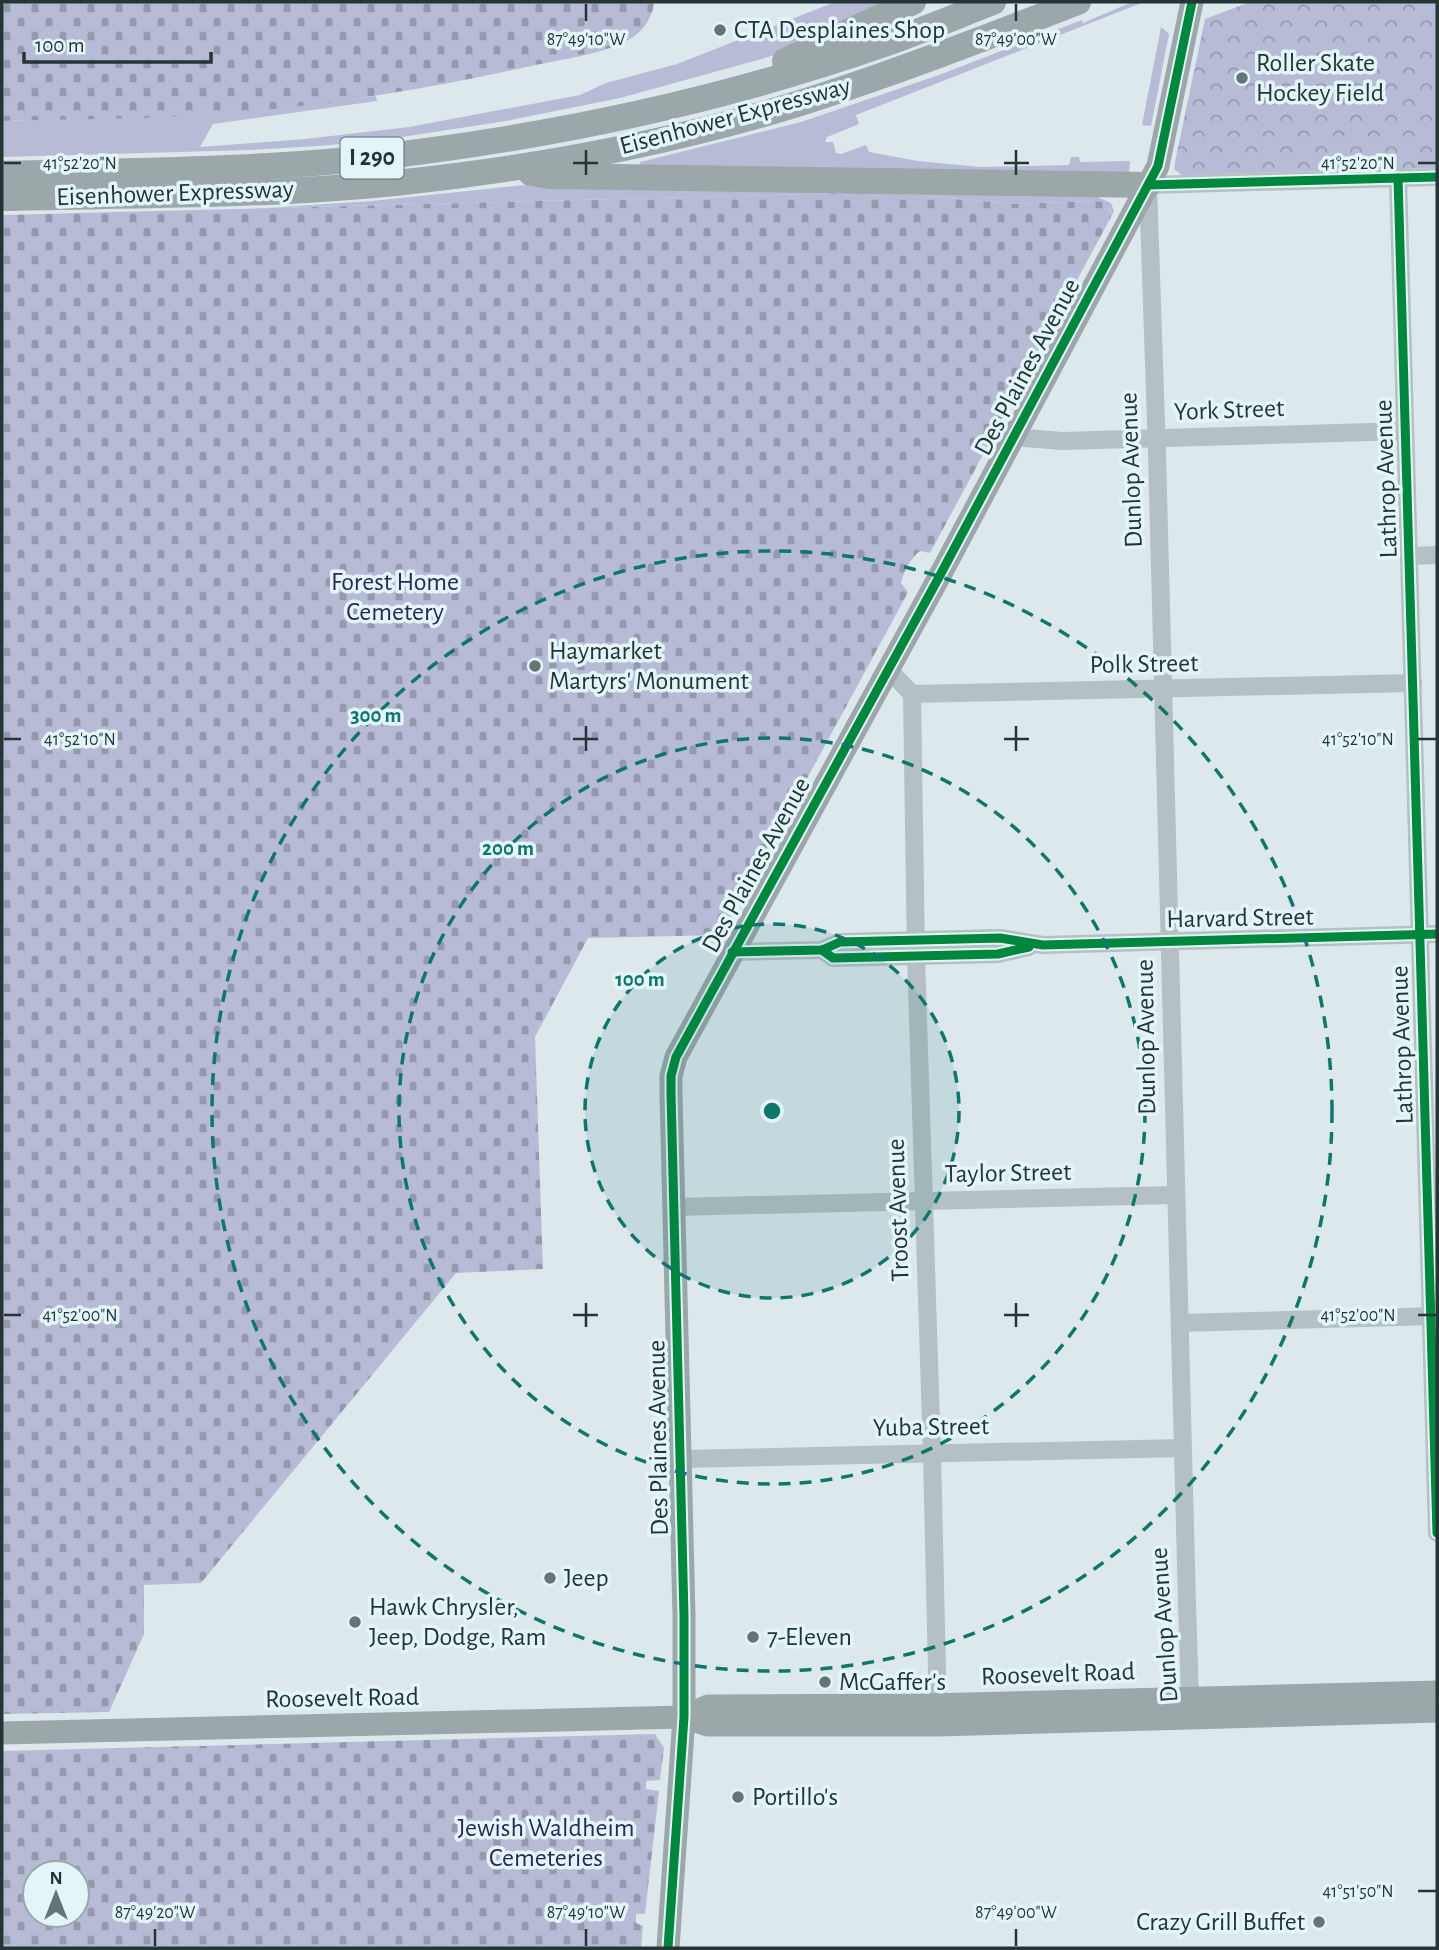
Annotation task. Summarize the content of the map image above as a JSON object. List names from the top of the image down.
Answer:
{
  "streets": {
    "highway": ["Eisenhower Expressway", "I 290"],
    "main road": ["Des Plaines Avenue", "Roosevelt Road"],
    "street": [
      "York Street",
      "Dunlop Avenue",
      "Lathrop Avenue",
      "Polk Street",
      "Harvard Street",
      "Taylor Street",
      "Troost Avenue",
      "Yuba Street"
    ]
  },
  "crossings": [
    ["Des Plaines Avenue", "York Street"],
    ["Des Plaines Avenue", "Dunlop Avenue"],
    ["Des Plaines Avenue", "Harvard Street"],
    ["Des Plaines Avenue", "Taylor Street"],
    ["Des Plaines Avenue", "Yuba Street"],
    ["Des Plaines Avenue", "Roosevelt Road"],
    ["York Street", "Dunlop Avenue"],
    ["York Street", "Lathrop Avenue"],
    ["Dunlop Avenue", "Polk Street"],
    ["Dunlop Avenue", "Harvard Street"],
    ["Dunlop Avenue", "Taylor Street"],
    ["Dunlop Avenue", "Yuba Street"],
    ["Dunlop Avenue", "Roosevelt Road"],
    ["Lathrop Avenue", "Polk Street"],
    ["Lathrop Avenue", "Harvard Street"],
    ["Polk Street", "Troost Avenue"],
    ["Harvard Street", "Troost Avenue"],
    ["Taylor Street", "Troost Avenue"],
    ["Troost Avenue", "Yuba Street"],
    ["Troost Avenue", "Roosevelt Road"]
  ],
  "parks": ["Forest Home Cemetery", "Jewish Waldheim Cemeteries"],
  "places": [
    "CTA Desplaines Shop",
    "Roller Skate Hockey Field",
    "Haymarket Martyrs' Monument",
    "Jeep",
    "Hawk Chrysler, Jeep, Dodge, Ram",
    "7-Eleven",
    "McGaffer's",
    "Portillo's",
    "Crazy Grill Buffet"
  ],
  "scale_bar": "100 m",
  "north": "top",
  "coordinates": [
    "87°49'10\"W",
    "87°49'00\"W",
    "41°52'20\"N",
    "41°52'10\"N",
    "41°52'00\"N",
    "41°51'50\"N",
    "87°49'20\"W"
  ],
  "rings": ["300 m", "200 m", "100 m"]
}
